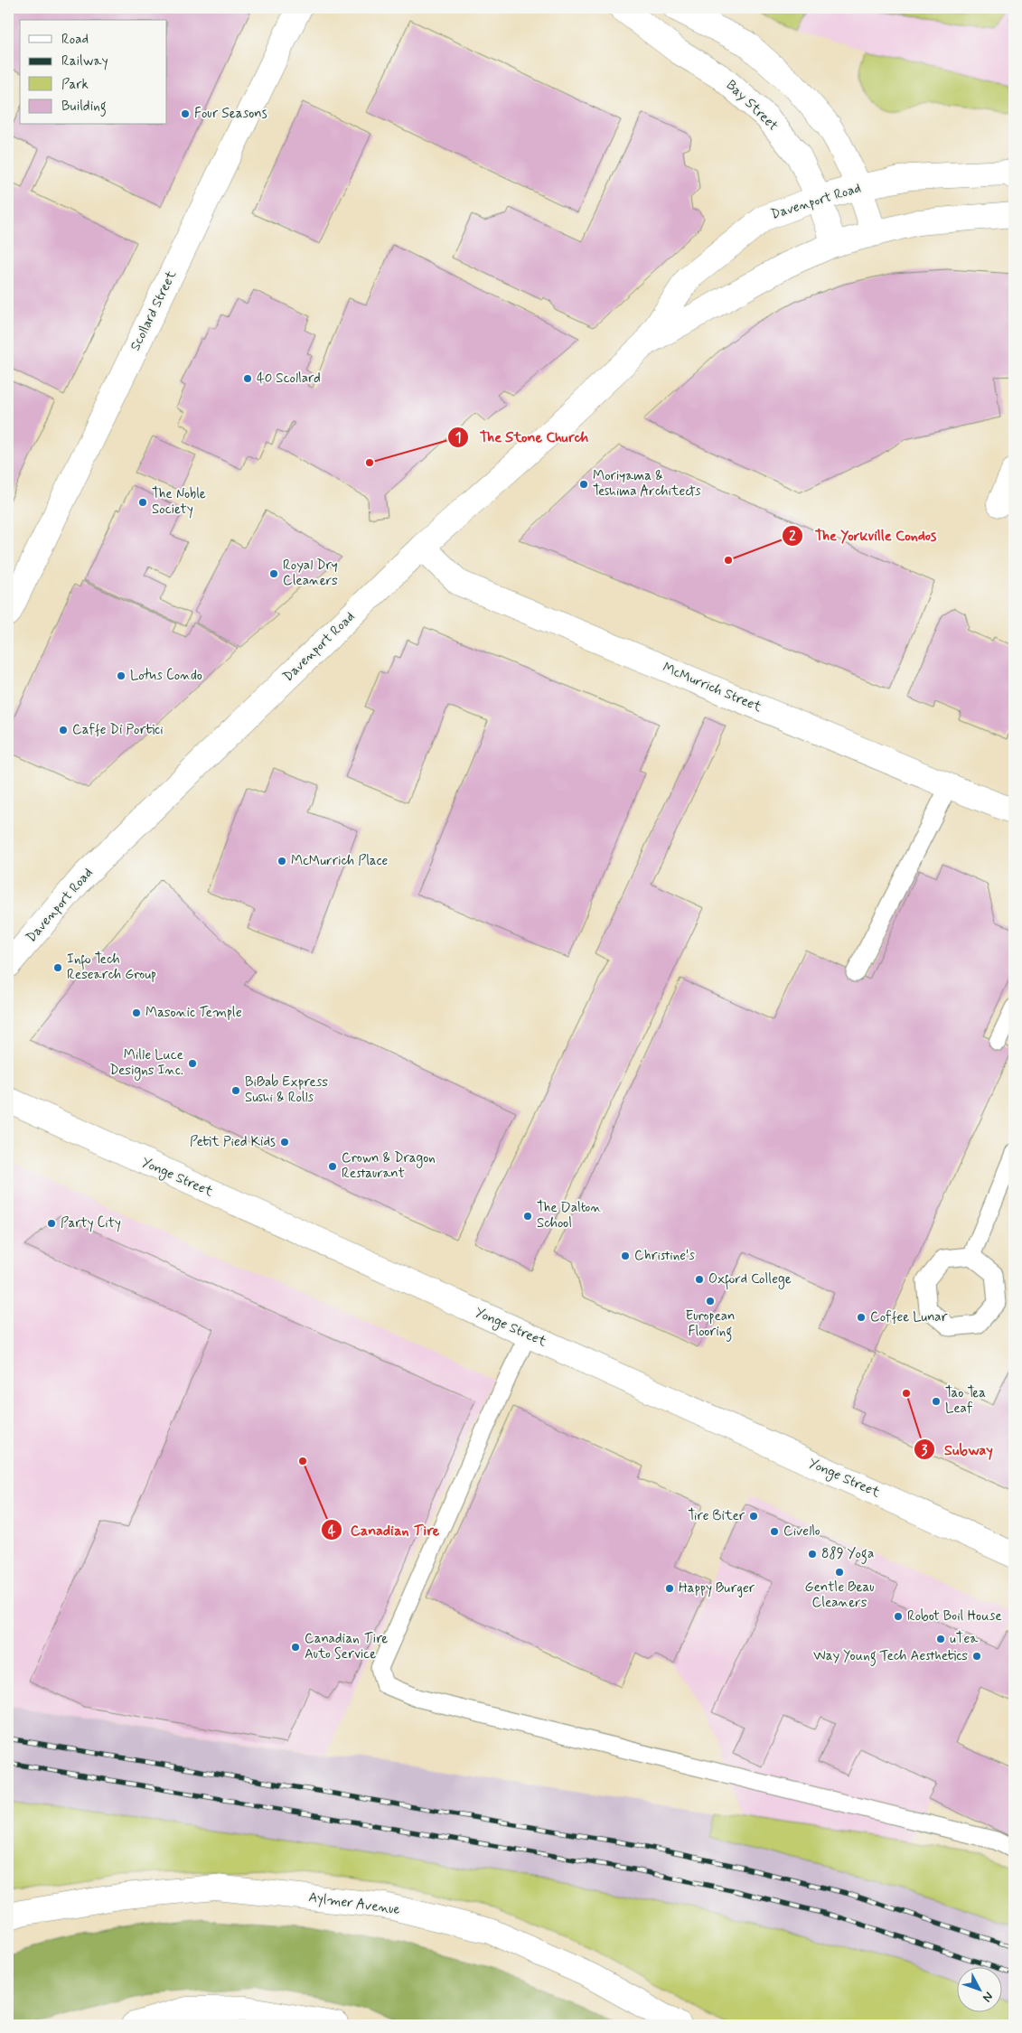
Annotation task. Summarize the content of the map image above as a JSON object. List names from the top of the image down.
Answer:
{
  "streets": {
    "main road": [
      "Bay Street",
      "Davenport Road",
      "Scollard Street",
      "McMurrich Street",
      "Yonge Street",
      "Aylmer Avenue"
    ]
  },
  "crossings": [
    ["Bay Street", "Davenport Road"],
    ["Davenport Road", "McMurrich Street"]
  ],
  "places": [
    "Four Seasons",
    "40 Scollard",
    "The Stone Church",
    "Moriyama & Teshima Architects",
    "The Noble Society",
    "The Yorkville Condos",
    "Royal Dry Cleaners",
    "Lotus Condo",
    "Caffe Di Portici",
    "McMurrich Place",
    "Info Tech Research Group",
    "Masonic Temple",
    "Mille Luce Designs Inc.",
    "BiBab Express Sushi & Rolls",
    "Petit Pied Kids",
    "Crown & Dragon Restaurant",
    "The Dalton School",
    "Party City",
    "Christine's",
    "Oxford College",
    "European Flooring",
    "Coffee Lunar",
    "Subway",
    "Tao Tea Leaf",
    "Canadian Tire",
    "Tire Biter",
    "Civello",
    "889 Yoga",
    "Gentle Beau Cleaners",
    "Happy Burger",
    "Robot Boil House",
    "uTea",
    "Canadian Tire Auto Service",
    "Way Young Tech Aesthetics"
  ],
  "legend": [
    "Road",
    "Railway",
    "Park",
    "Building"
  ],
  "north": "bottom right"
}
